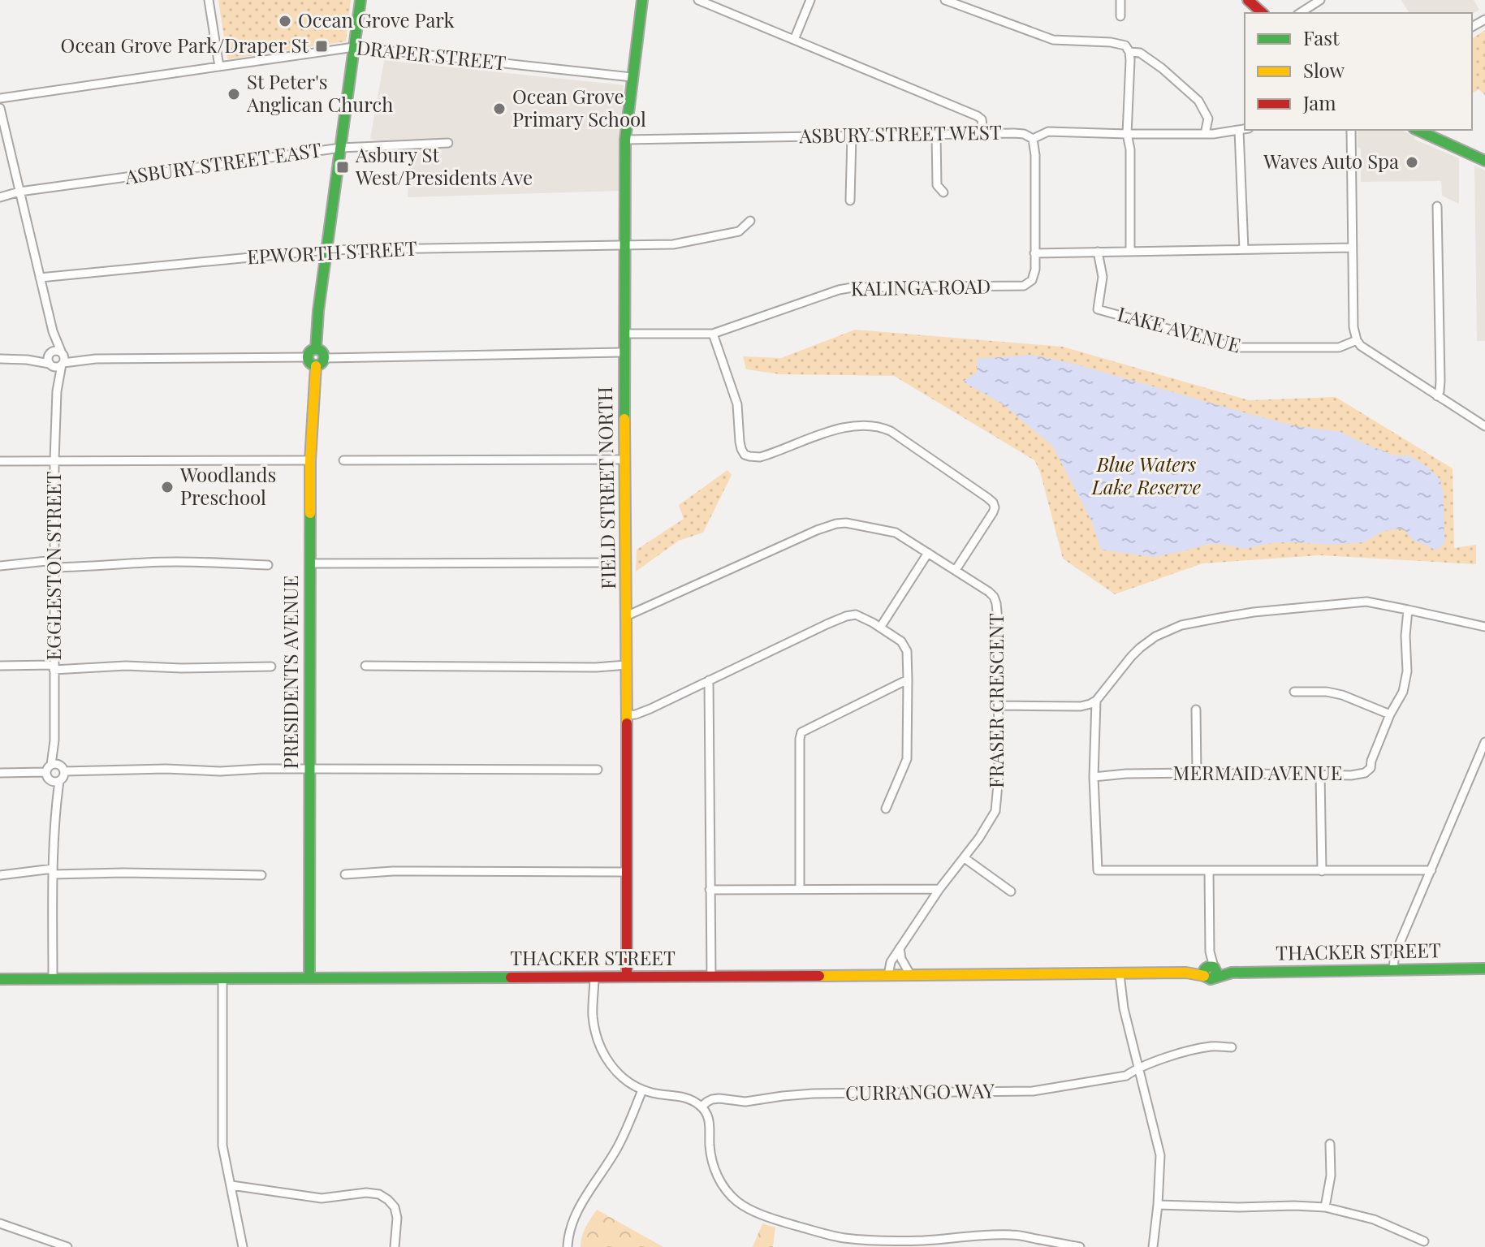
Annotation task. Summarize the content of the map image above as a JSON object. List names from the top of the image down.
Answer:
{
  "streets": {
    "street": [
      "DRAPER STREET",
      "ASBURY STREET WEST",
      "ASBURY STREET EAST",
      "EPWORTH STREET",
      "KALINGA ROAD",
      "LAKE AVENUE",
      "FIELD STREET NORTH",
      "EGGLESTON STREET",
      "PRESIDENTS AVENUE",
      "FRASER CRESCENT",
      "MERMAID AVENUE",
      "THACKER STREET",
      "CURRANGO WAY"
    ]
  },
  "crossings": [
    ["DRAPER STREET", "FIELD STREET NORTH"],
    ["ASBURY STREET WEST", "FIELD STREET NORTH"],
    ["ASBURY STREET EAST", "EGGLESTON STREET"],
    ["EPWORTH STREET", "FIELD STREET NORTH"],
    ["EPWORTH STREET", "EGGLESTON STREET"],
    ["KALINGA ROAD", "FIELD STREET NORTH"],
    ["FIELD STREET NORTH", "FRASER CRESCENT"],
    ["FIELD STREET NORTH", "THACKER STREET"],
    ["PRESIDENTS AVENUE", "THACKER STREET"],
    ["FRASER CRESCENT", "THACKER STREET"]
  ],
  "parks": ["Blue Waters Lake Reserve"],
  "places": {
    "other": [
      "Ocean Grove Park",
      "St Peter's Anglican Church",
      "Ocean Grove Primary School",
      "Waves Auto Spa",
      "Woodlands Preschool"
    ],
    "transit": ["Ocean Grove Park/Draper St", "Asbury St West/Presidents Ave"]
  },
  "legend": ["Fast", "Slow", "Jam"]
}
